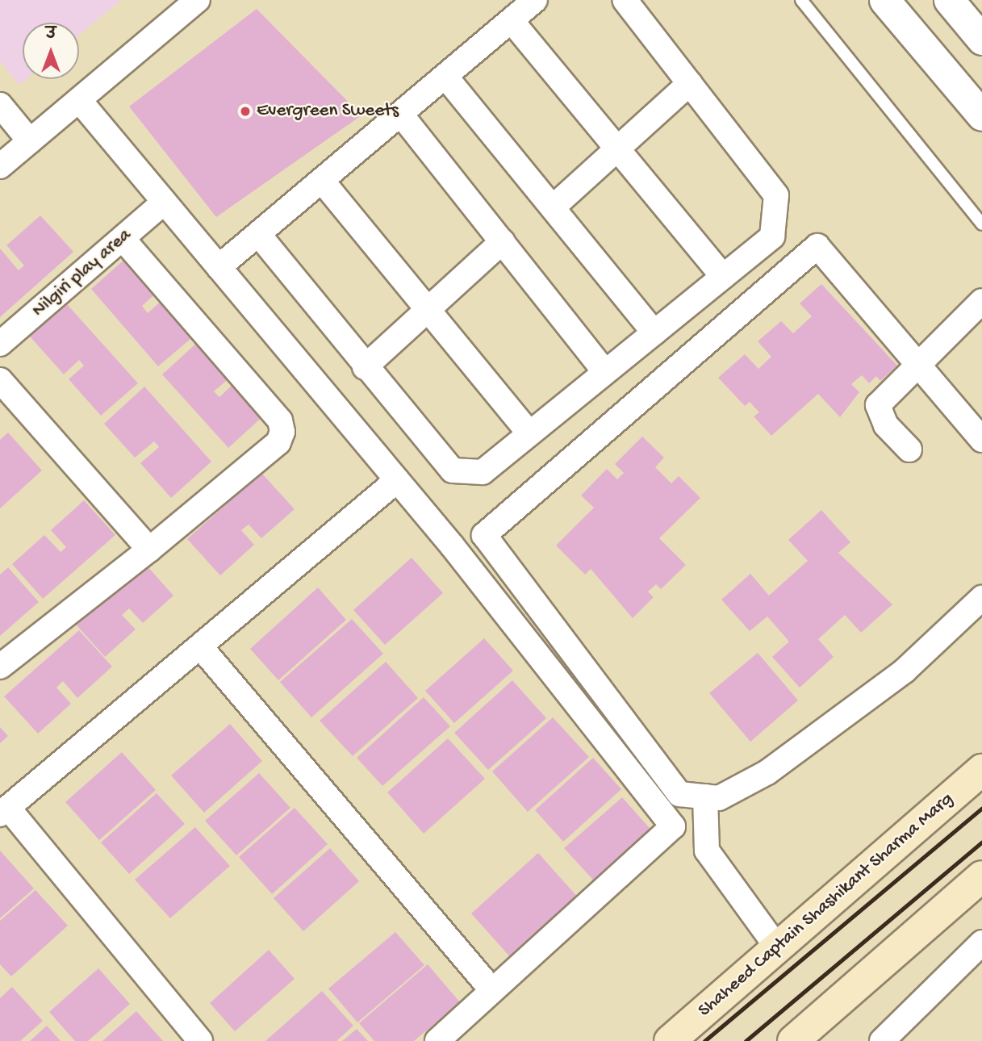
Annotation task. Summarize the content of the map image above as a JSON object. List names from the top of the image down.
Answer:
{
  "streets": {
    "main road": ["Shaheed Captain Shashikant Sharma Marg"],
    "street": ["Nilgiri play area"]
  },
  "places": ["Evergreen Sweets"],
  "north": "top"
}
